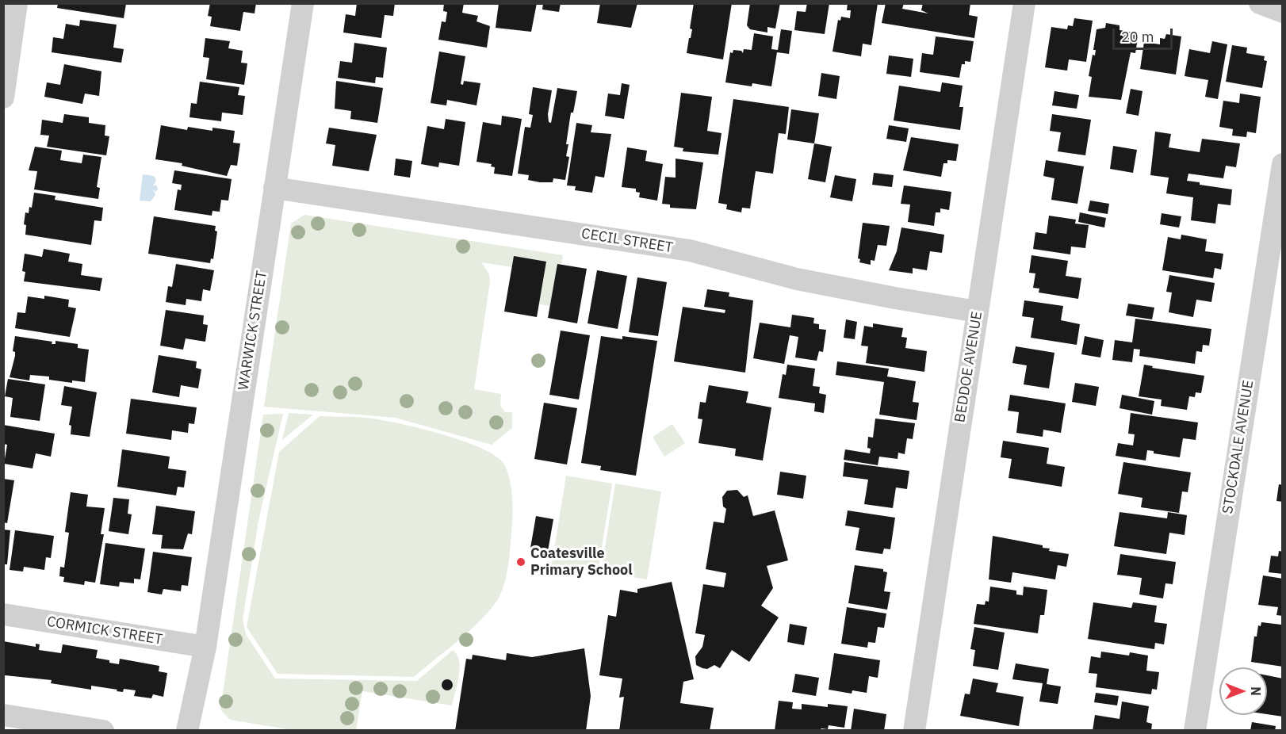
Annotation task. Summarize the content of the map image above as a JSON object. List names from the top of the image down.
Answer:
{
  "streets": {
    "street": [
      "CECIL STREET",
      "WARWICK STREET",
      "BEDDOE AVENUE",
      "STOCKDALE AVENUE",
      "CORMICK STREET"
    ]
  },
  "crossings": [
    ["CECIL STREET", "WARWICK STREET"],
    ["CECIL STREET", "BEDDOE AVENUE"],
    ["WARWICK STREET", "CORMICK STREET"]
  ],
  "places": ["Coatesville Primary School"],
  "scale_bar": "20 m",
  "north": "right"
}
